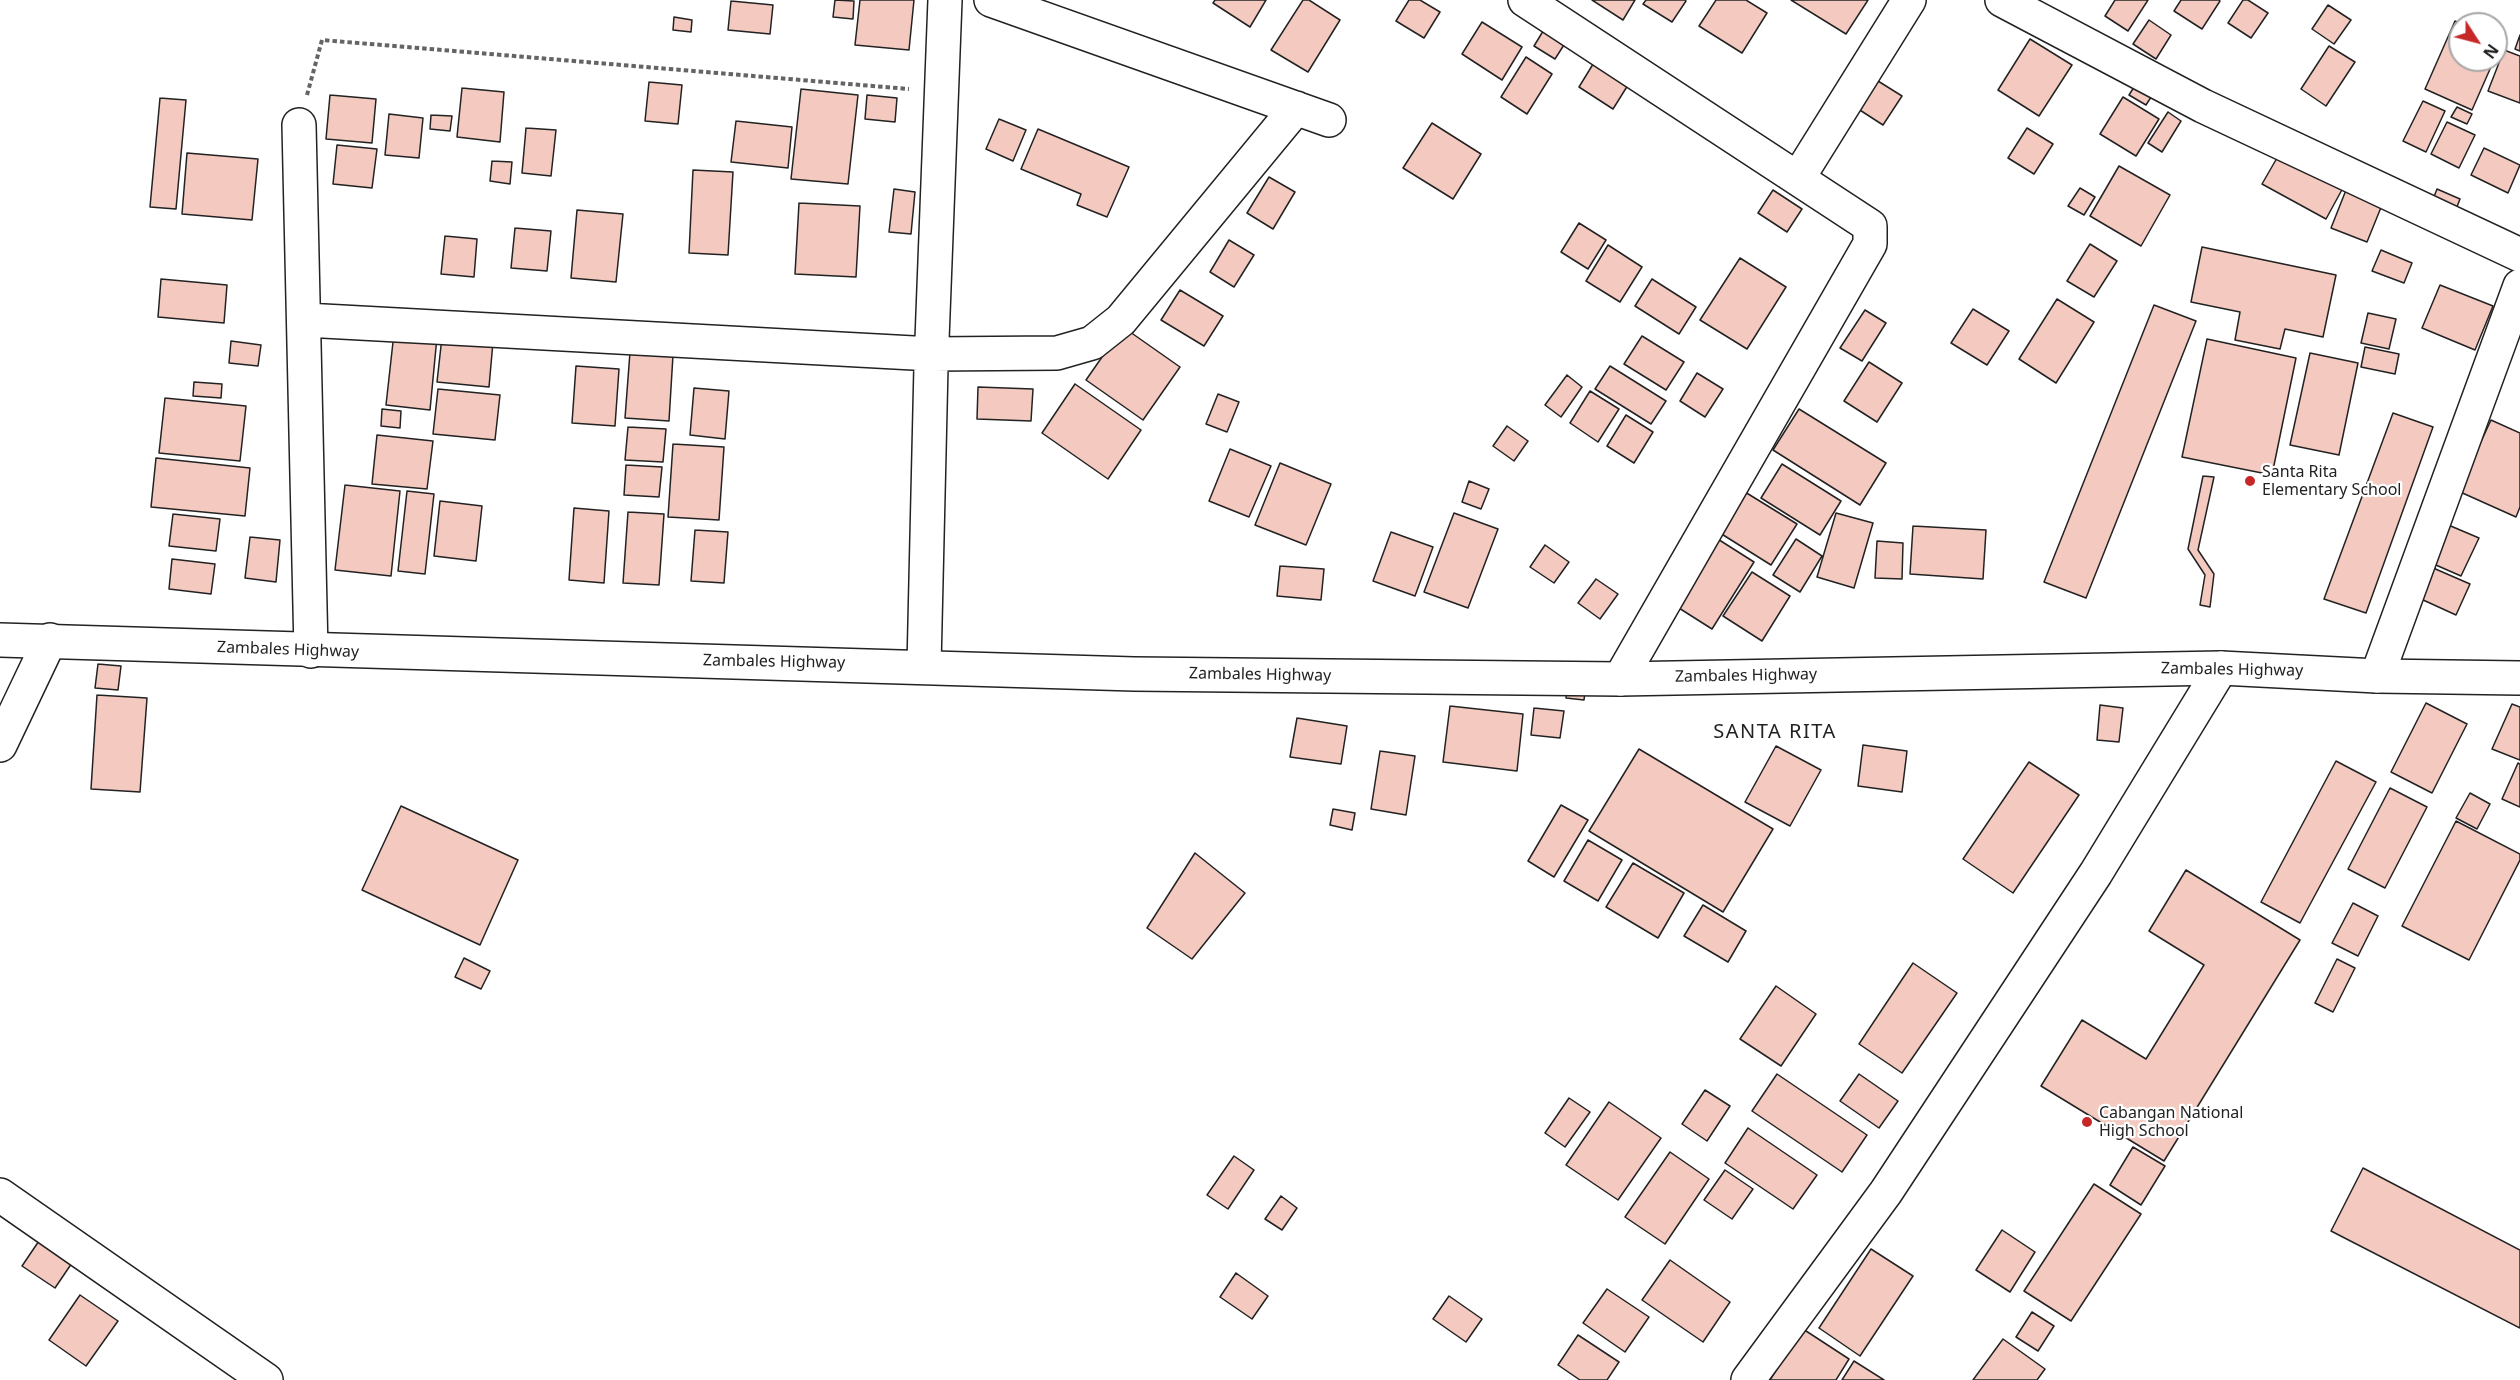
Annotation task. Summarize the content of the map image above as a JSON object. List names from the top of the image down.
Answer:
{
  "streets": {
    "street": ["Zambales Highway"]
  },
  "districts": ["SANTA RITA"],
  "places": ["Santa Rita Elementary School", "Cabangan National High School"],
  "north": "bottom right"
}
